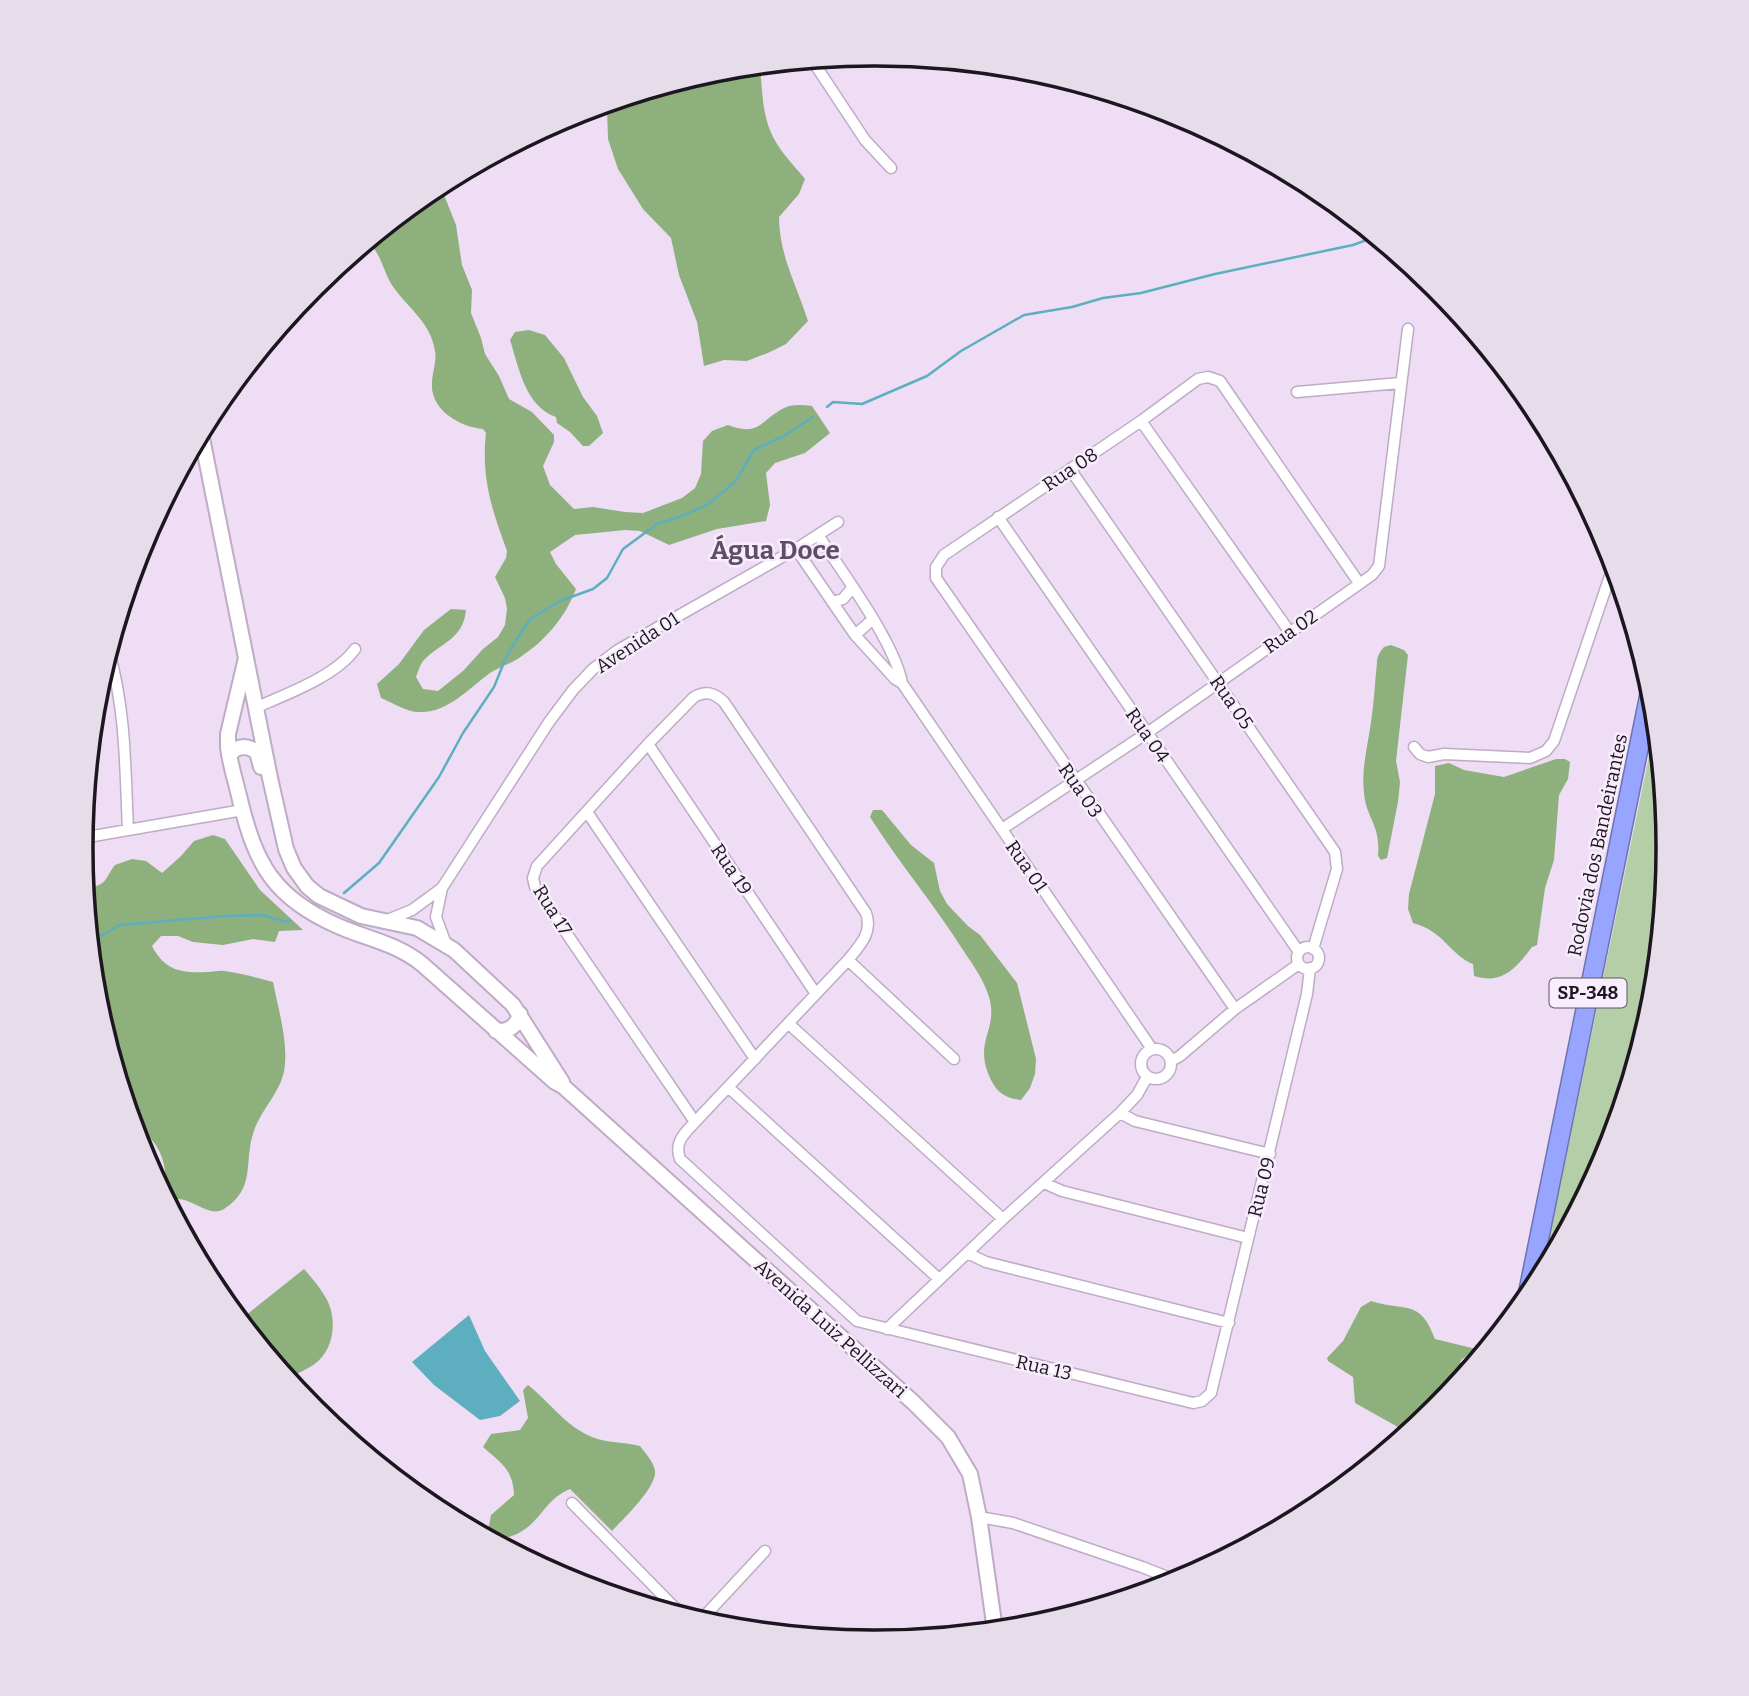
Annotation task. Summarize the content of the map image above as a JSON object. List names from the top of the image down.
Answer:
{
  "streets": {
    "highway": ["Rodovia dos Bandeirantes", "SP-348"],
    "main road": ["Avenida Luiz Pellizzari"],
    "street": [
      "Rua 08",
      "Rua 02",
      "Avenida 01",
      "Rua 05",
      "Rua 04",
      "Rua 03",
      "Rua 01",
      "Rua 19",
      "Rua 17",
      "Rua 09",
      "Rua 13"
    ]
  },
  "crossings": [
    ["Rua 08", "Rua 02"],
    ["Rua 08", "Rua 05"],
    ["Rua 08", "Rua 04"],
    ["Rua 08", "Rua 03"],
    ["Rua 02", "Rua 05"],
    ["Rua 02", "Rua 04"],
    ["Rua 02", "Rua 03"],
    ["Rua 02", "Rua 01"],
    ["Avenida 01", "Avenida Luiz Pellizzari"],
    ["Rua 05", "Rua 04"],
    ["Rua 05", "Rua 09"],
    ["Rua 04", "Rua 09"],
    ["Rua 19", "Rua 17"],
    ["Rua 17", "Rua 13"],
    ["Rua 09", "Rua 13"]
  ],
  "districts": ["Água Doce"]
}
